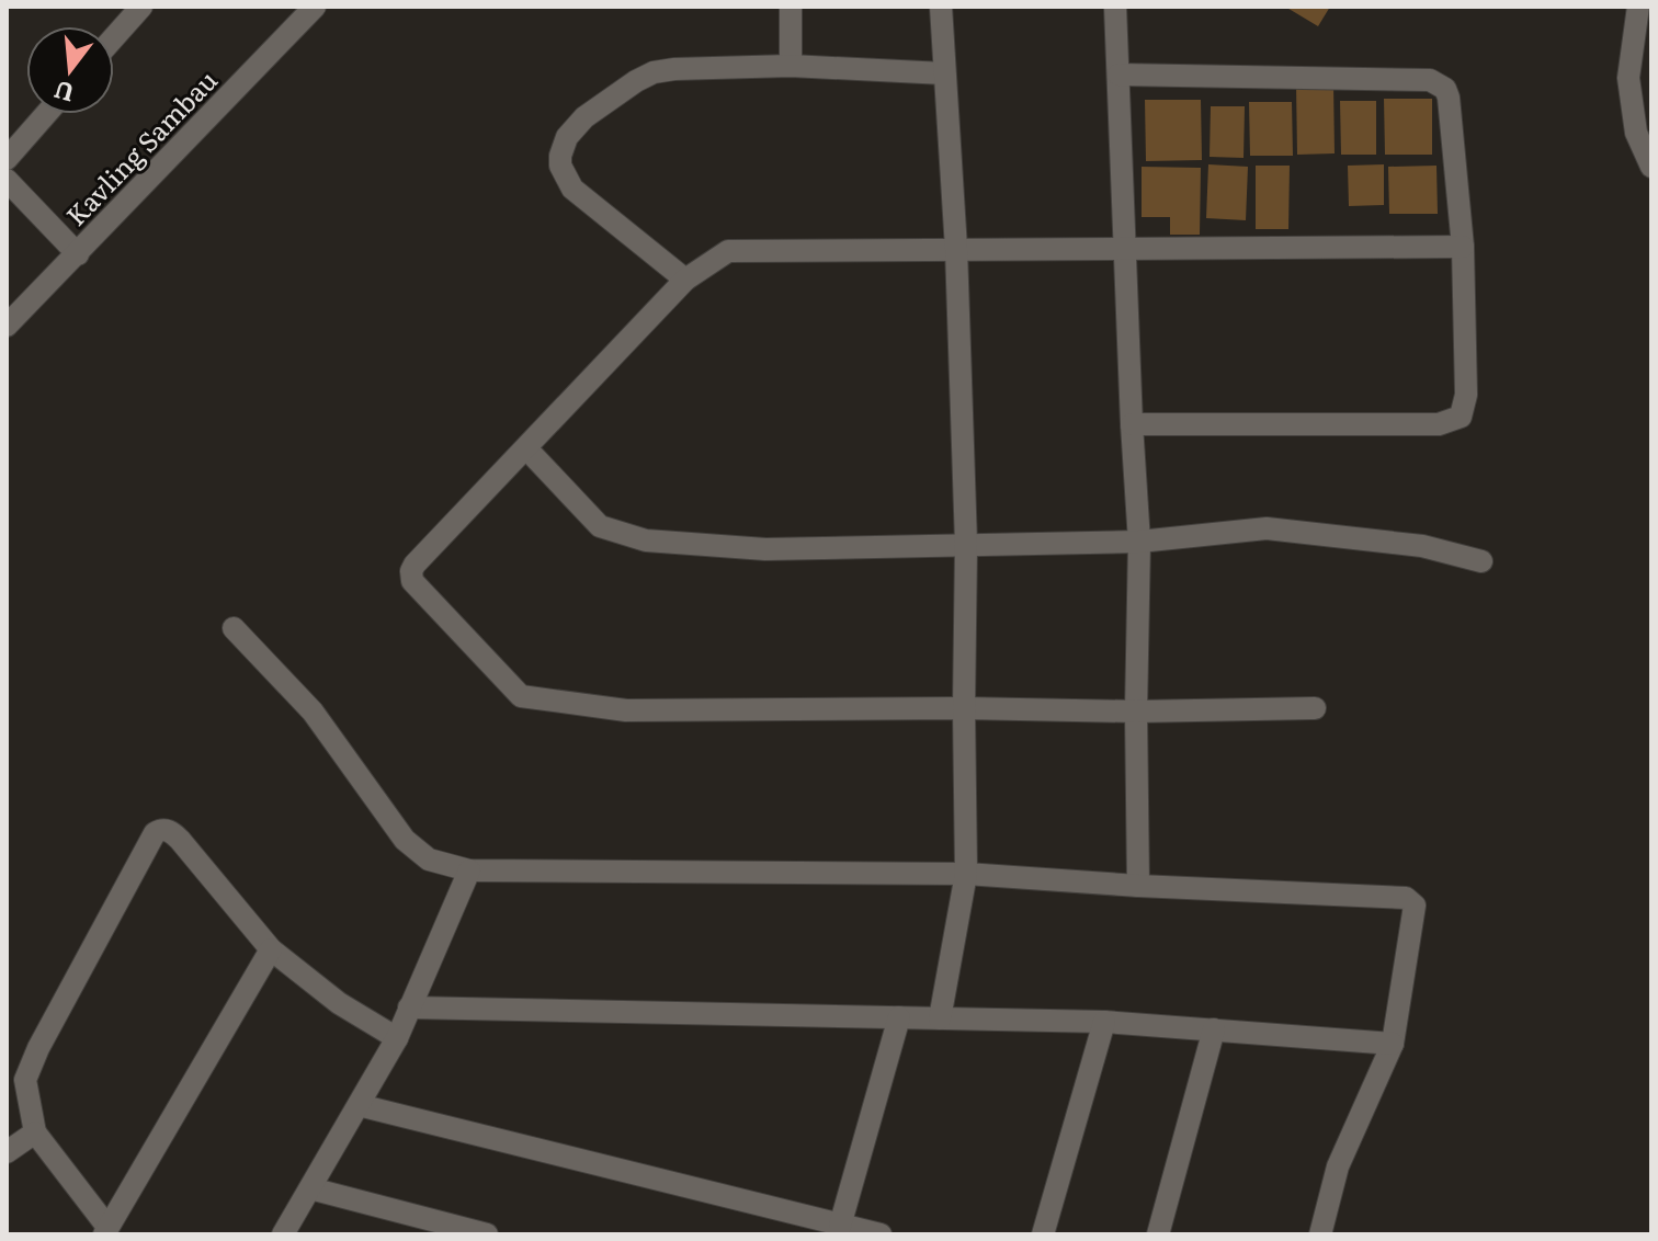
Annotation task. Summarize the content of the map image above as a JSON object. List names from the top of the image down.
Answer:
{
  "streets": {
    "street": ["Kavling Sambau"]
  },
  "north": "bottom"
}
